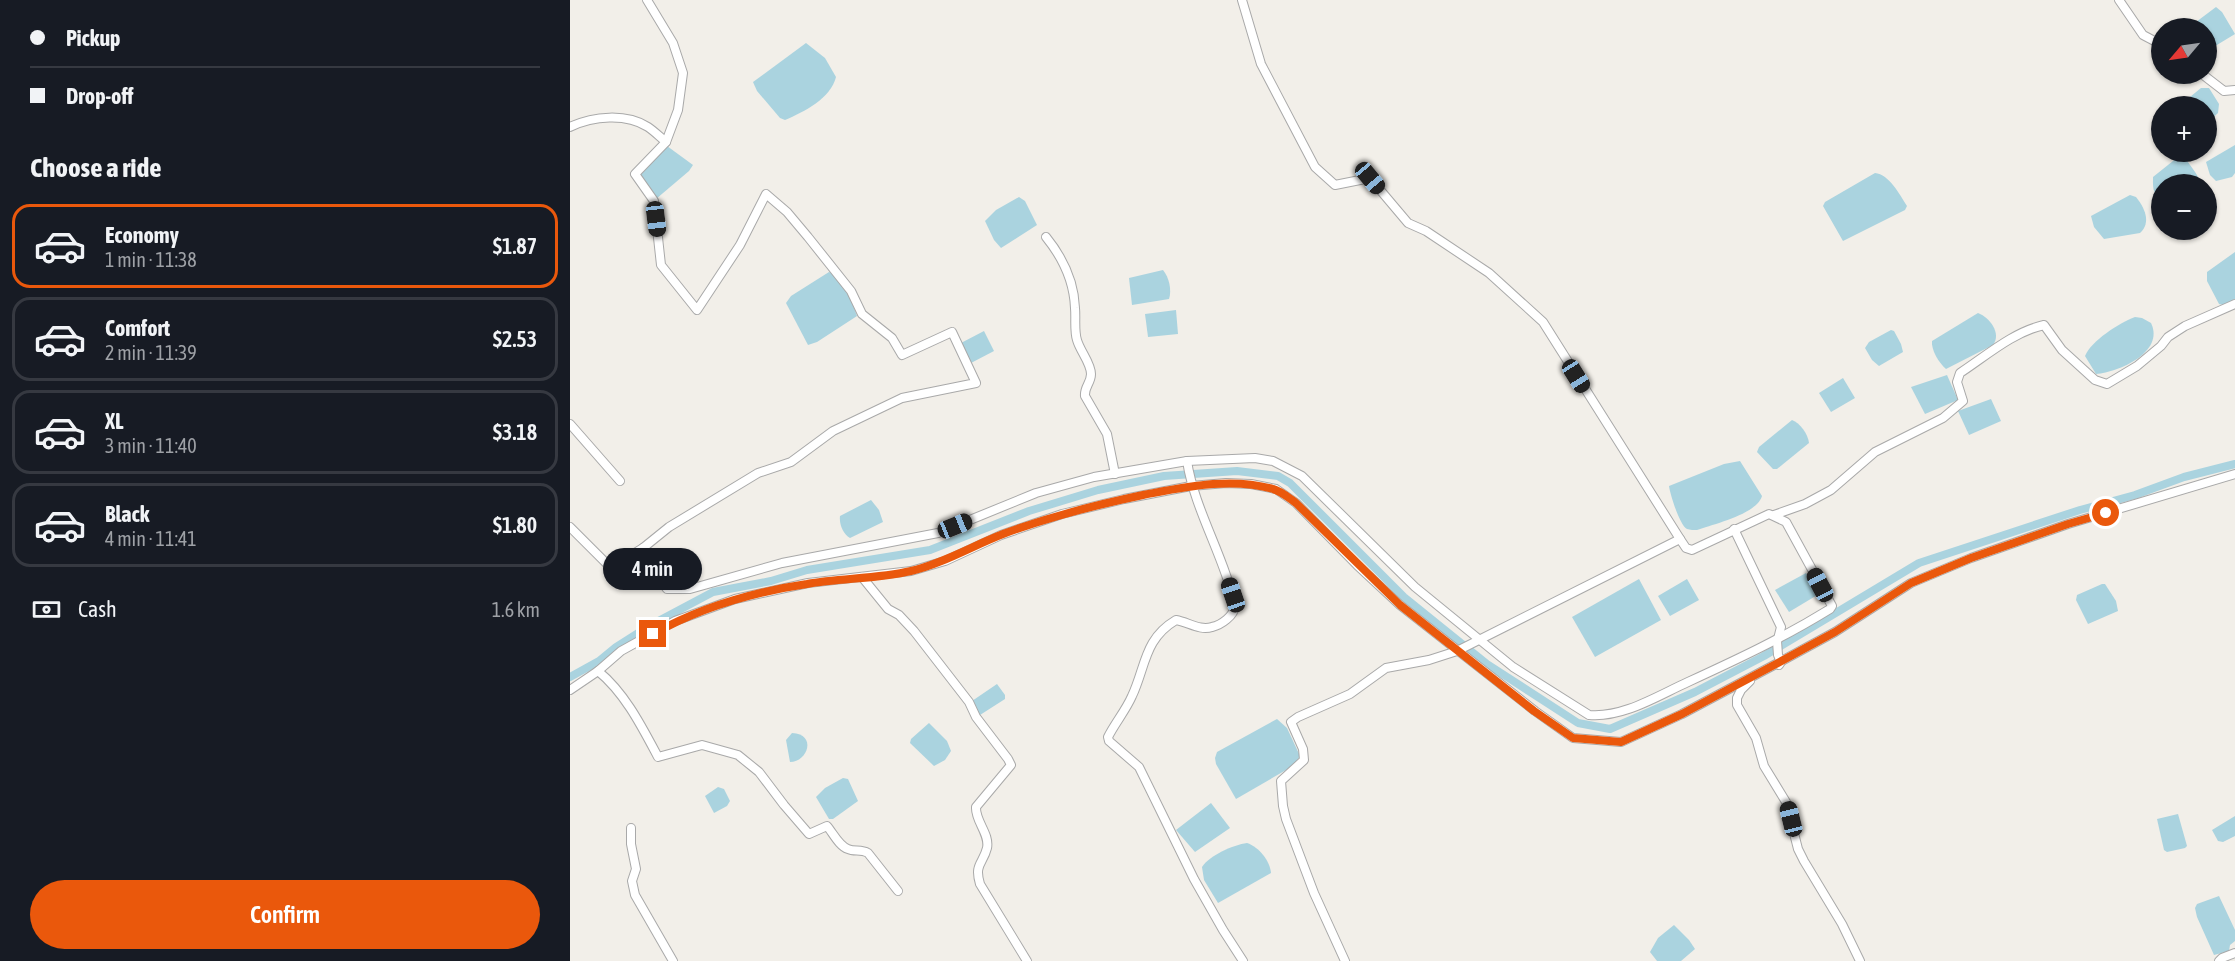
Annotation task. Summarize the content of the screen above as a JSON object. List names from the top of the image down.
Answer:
{
  "north": "bottom left",
  "page": {
    "banner": ["Pickup", "Drop-off"],
    "map_buttons": ["+", "−"],
    "heading": "Choose a ride",
    "list": [
      {
        "name": "Economy",
        "note": "1 min · 11:38",
        "value": "$1.87"
      },
      {
        "name": "Comfort",
        "note": "2 min · 11:39",
        "value": "$2.53"
      },
      {
        "name": "XL",
        "note": "3 min · 11:40",
        "value": "$3.18"
      },
      {
        "name": "Black",
        "note": "4 min · 11:41",
        "value": "$1.80"
      }
    ],
    "bubble": "4 min",
    "pay": ["Cash", "1.6 km"],
    "buttons": "Confirm"
  }
}
